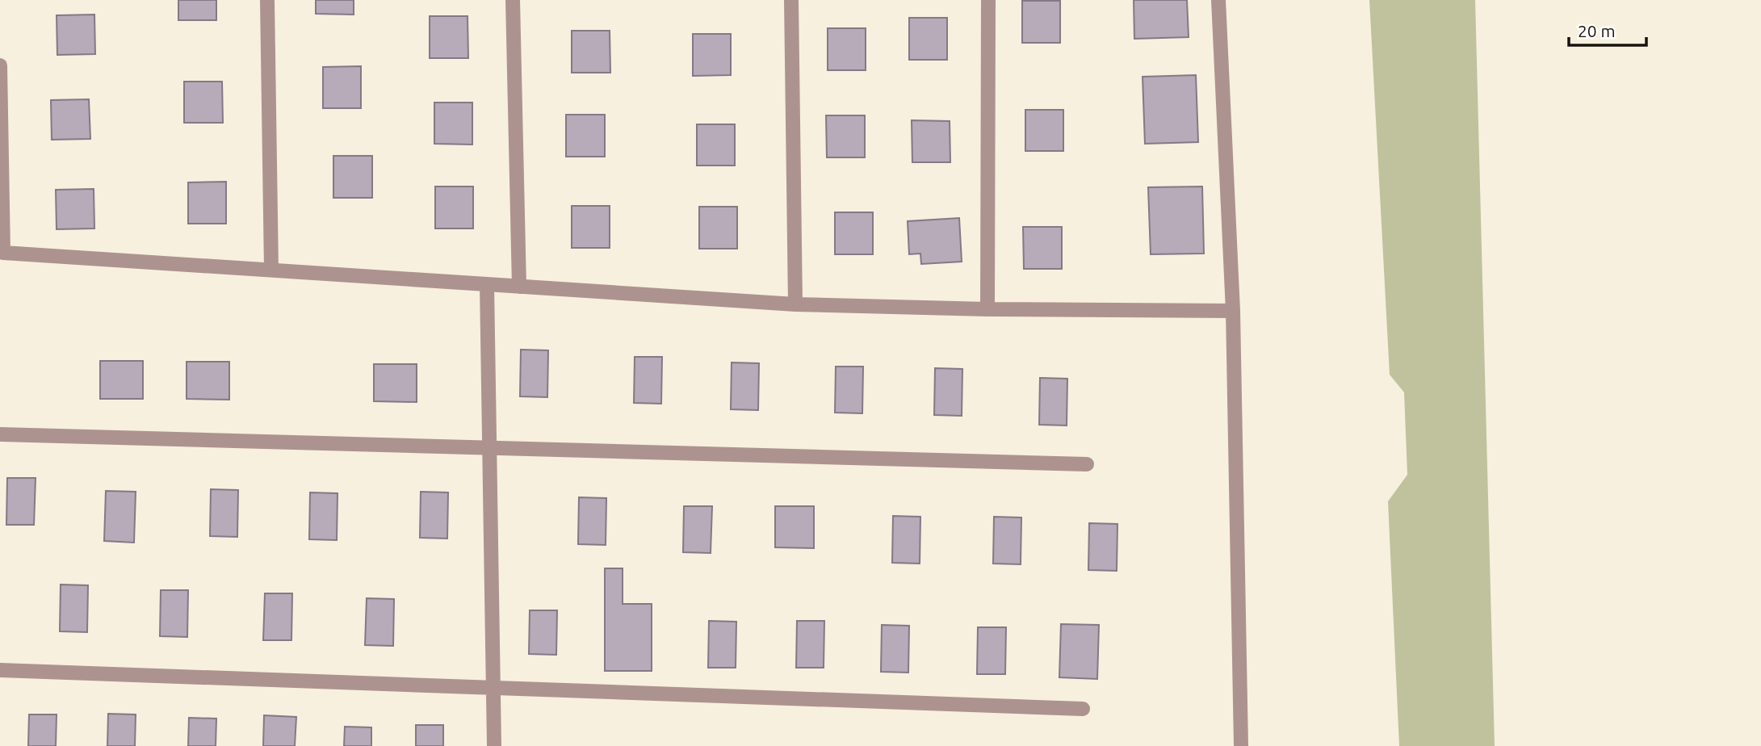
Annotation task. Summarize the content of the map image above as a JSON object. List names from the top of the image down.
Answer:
{
  "scale_bar": "20 m"
}
